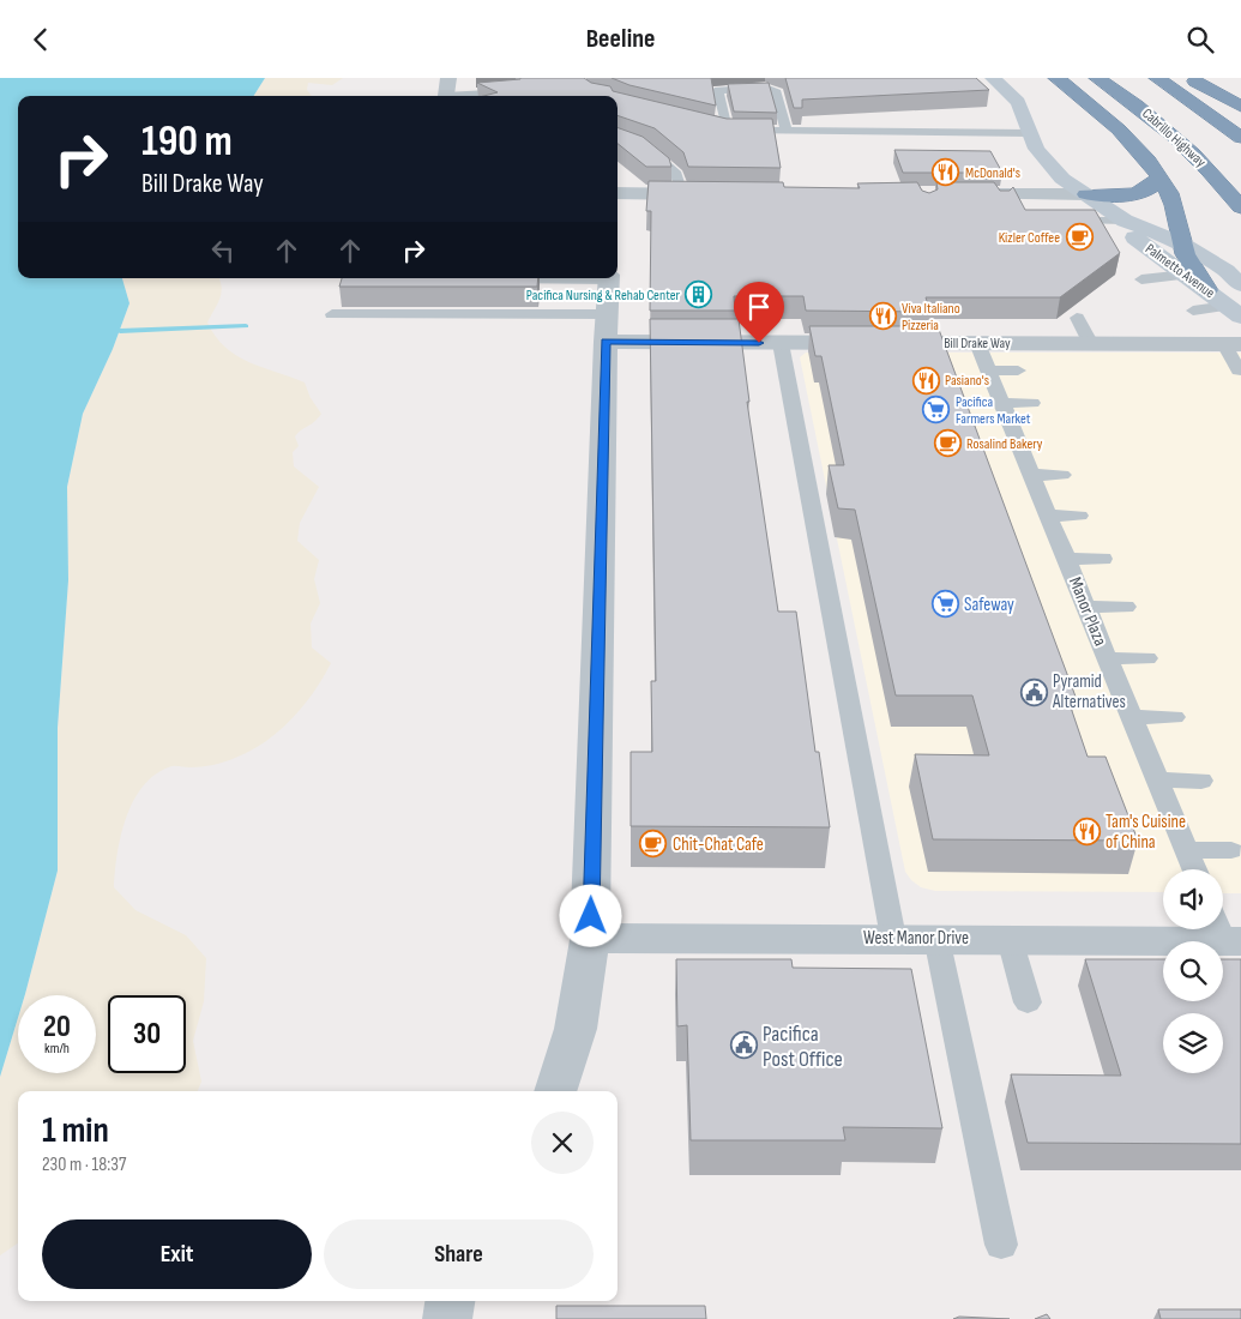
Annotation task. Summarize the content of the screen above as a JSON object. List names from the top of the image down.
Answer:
{
  "streets": {
    "highway": ["Cabrillo Highway"],
    "street": ["Palmetto Avenue", "Bill Drake Way", "West Manor Drive"],
    "lane": ["Manor Plaza"]
  },
  "crossings": [
    ["Bill Drake Way", "Manor Plaza"]
  ],
  "places": {
    "restaurant": [
      "McDonald's",
      "Viva Italiano Pizzeria",
      "Pasiano's",
      "Tam's Cuisine of China"
    ],
    "cafe": ["Kizler Coffee", "Rosalind Bakery", "Chit-Chat Cafe"],
    "building": ["Pacifica Nursing & Rehab Center"],
    "supermarket": ["Pacifica Farmers Market", "Safeway"],
    "public building": ["Pyramid Alternatives", "Pacifica Post Office"]
  },
  "page": {
    "header": "Beeline",
    "turn": ["190 m", "Bill Drake Way"],
    "speed": "20 km/h",
    "limit": "30",
    "heading": ["1 min", "230 m · 18:37"],
    "buttons": ["Exit", "Share"]
  }
}
